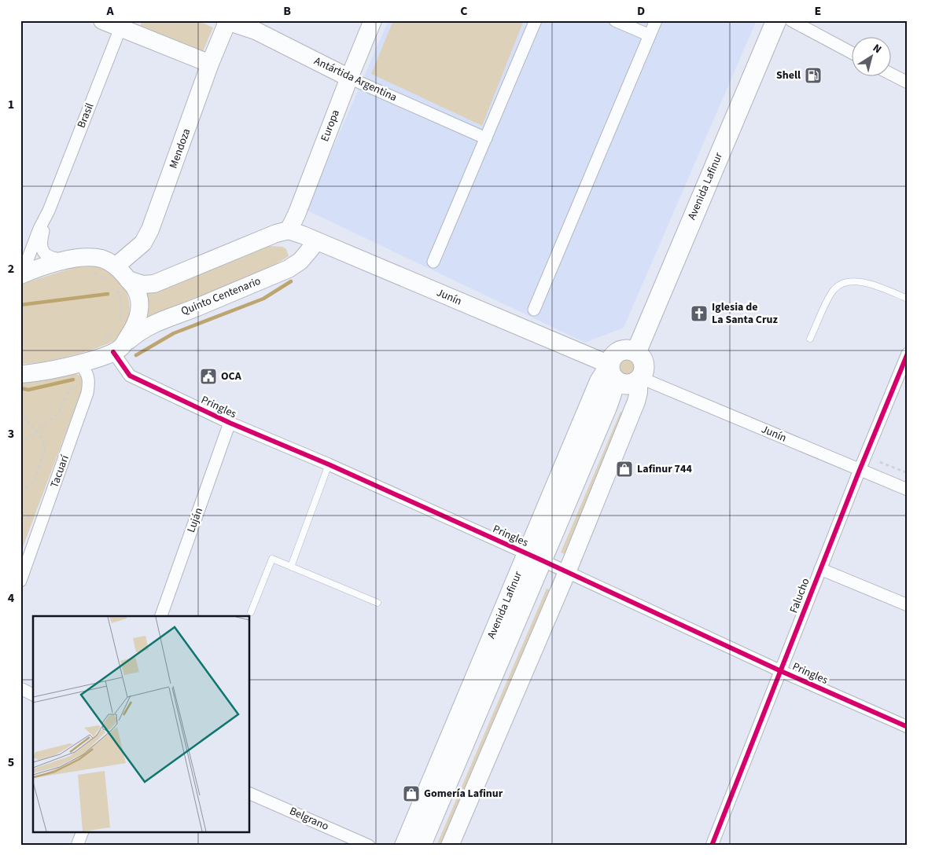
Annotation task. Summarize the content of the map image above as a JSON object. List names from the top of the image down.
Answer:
{
  "streets": {
    "main road": ["Avenida Lafinur"],
    "street": [
      "Antártida Argentina",
      "Brasil",
      "Europa",
      "Mendoza",
      "Quinto Centenario",
      "Junín",
      "Pringles",
      "Tacuarí",
      "Luján",
      "Falucho",
      "Belgrano"
    ]
  },
  "crossings": [
    ["Antártida Argentina", "Europa"],
    ["Antártida Argentina", "Mendoza"],
    ["Europa", "Junín"],
    ["Avenida Lafinur", "Junín"],
    ["Avenida Lafinur", "Pringles"],
    ["Quinto Centenario", "Junín"],
    ["Quinto Centenario", "Pringles"],
    ["Quinto Centenario", "Tacuarí"],
    ["Junín", "Falucho"],
    ["Pringles", "Luján"],
    ["Pringles", "Falucho"]
  ],
  "places": {
    "fuel station": ["Shell"],
    "church": ["Iglesia de La Santa Cruz"],
    "public building": ["OCA"],
    "shop": ["Lafinur 744", "Gomería Lafinur"]
  },
  "north": "top right",
  "grid": {
    "columns": [
      "A",
      "B",
      "C",
      "D",
      "E"
    ],
    "rows": [
      "1",
      "2",
      "3",
      "4",
      "5"
    ]
  }
}
